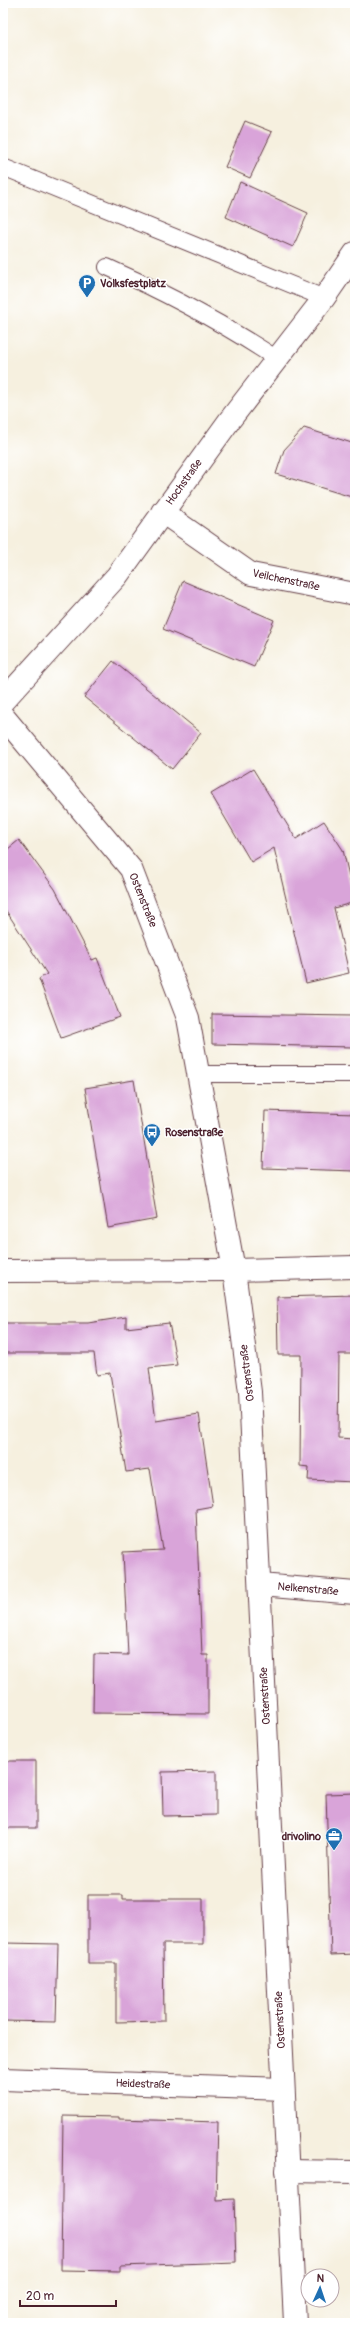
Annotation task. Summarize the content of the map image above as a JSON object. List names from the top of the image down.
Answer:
{
  "streets": {
    "street": [
      "Hochstraße",
      "Veilchenstraße",
      "Ostenstraße",
      "Nelkenstraße",
      "Heidestraße"
    ]
  },
  "crossings": [
    ["Hochstraße", "Veilchenstraße"],
    ["Ostenstraße", "Nelkenstraße"],
    ["Ostenstraße", "Heidestraße"]
  ],
  "places": {
    "parking": ["Volksfestplatz"],
    "bus stop": ["Rosenstraße"],
    "office": ["drivolino"]
  },
  "scale_bar": "20 m",
  "north": "top"
}
